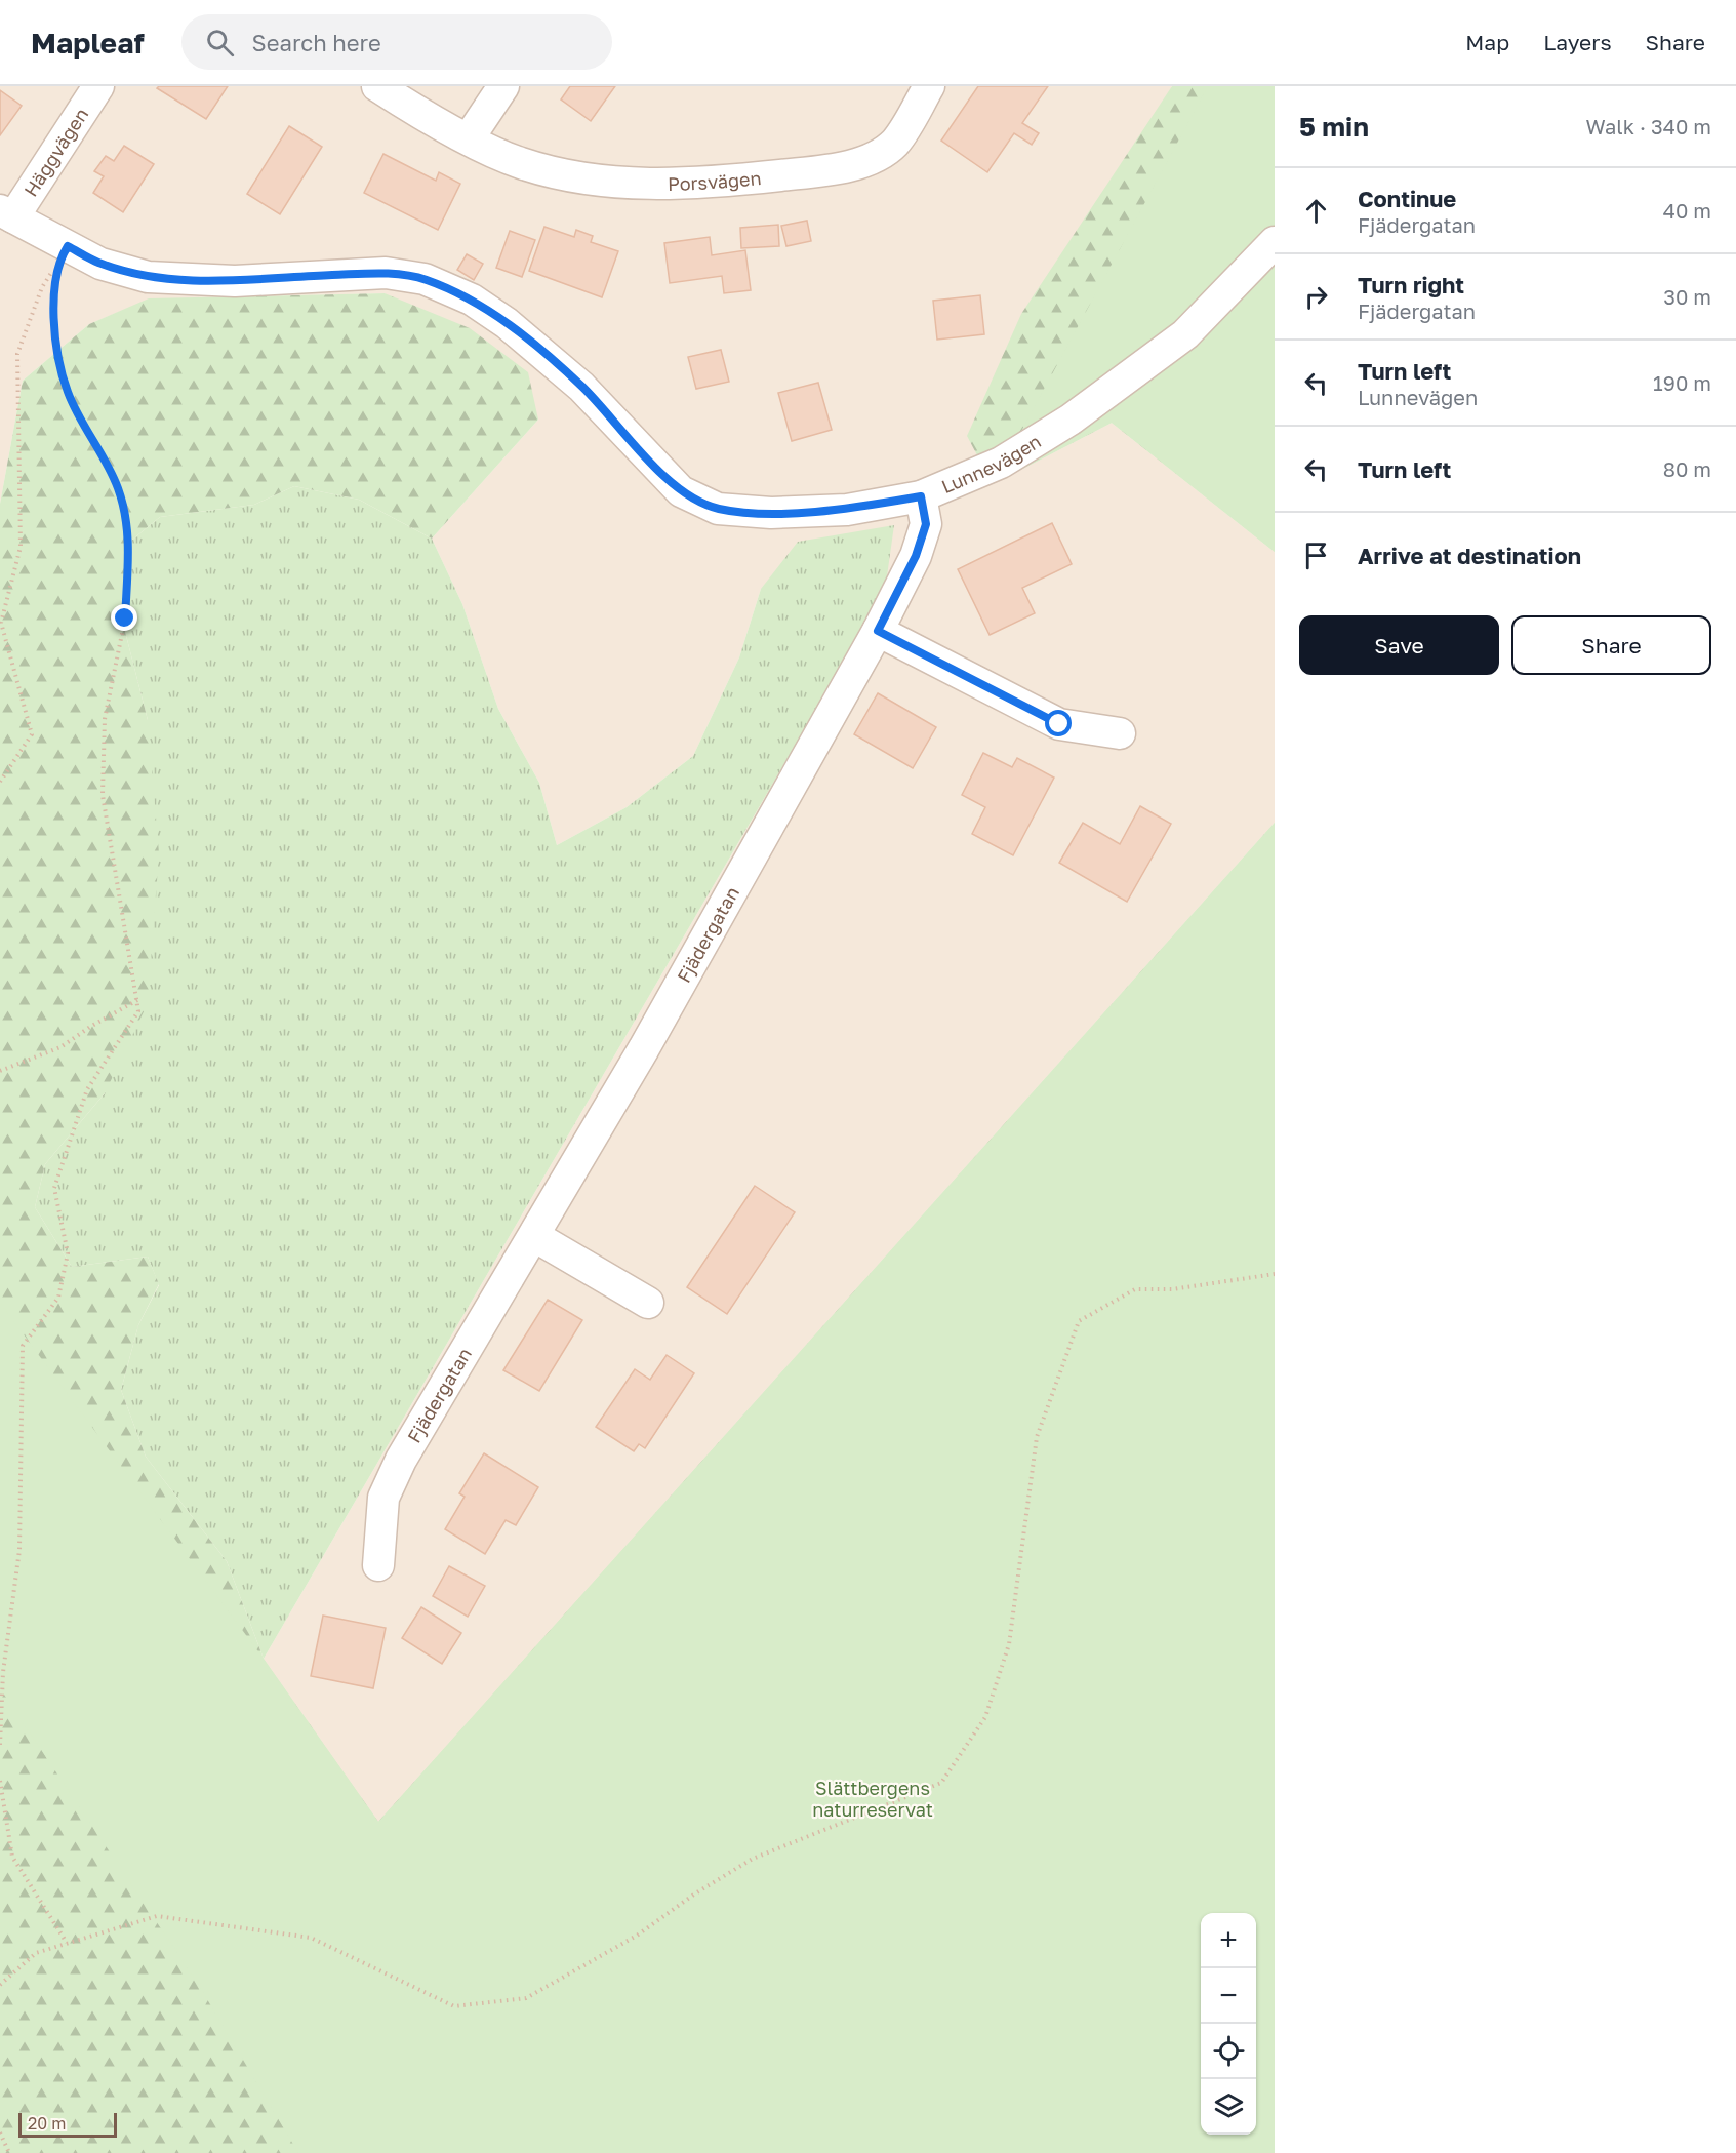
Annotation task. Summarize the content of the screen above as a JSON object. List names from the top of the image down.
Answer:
{
  "streets": {
    "street": [
      "Häggvägen",
      "Porsvägen",
      "Lunnevägen",
      "Fjädergatan"
    ]
  },
  "crossings": [
    ["Häggvägen", "Lunnevägen"],
    ["Lunnevägen", "Fjädergatan"]
  ],
  "parks": ["Slättbergens naturreservat"],
  "scale_bar": "20 m",
  "page": {
    "header": "Mapleaf",
    "search": "Search here",
    "nav": ["Map", "Layers", "Share"],
    "heading": ["5 min", "Walk · 340 m"],
    "list": [
      ["Continue", "Fjädergatan", "40 m"],
      ["Turn right", "Fjädergatan", "30 m"],
      ["Turn left", "Lunnevägen", "190 m"],
      ["Turn left", "80 m"],
      "Arrive at destination"
    ],
    "buttons": ["Save", "Share"],
    "map_buttons": ["+", "−"],
    "scale": "20 m"
  }
}
